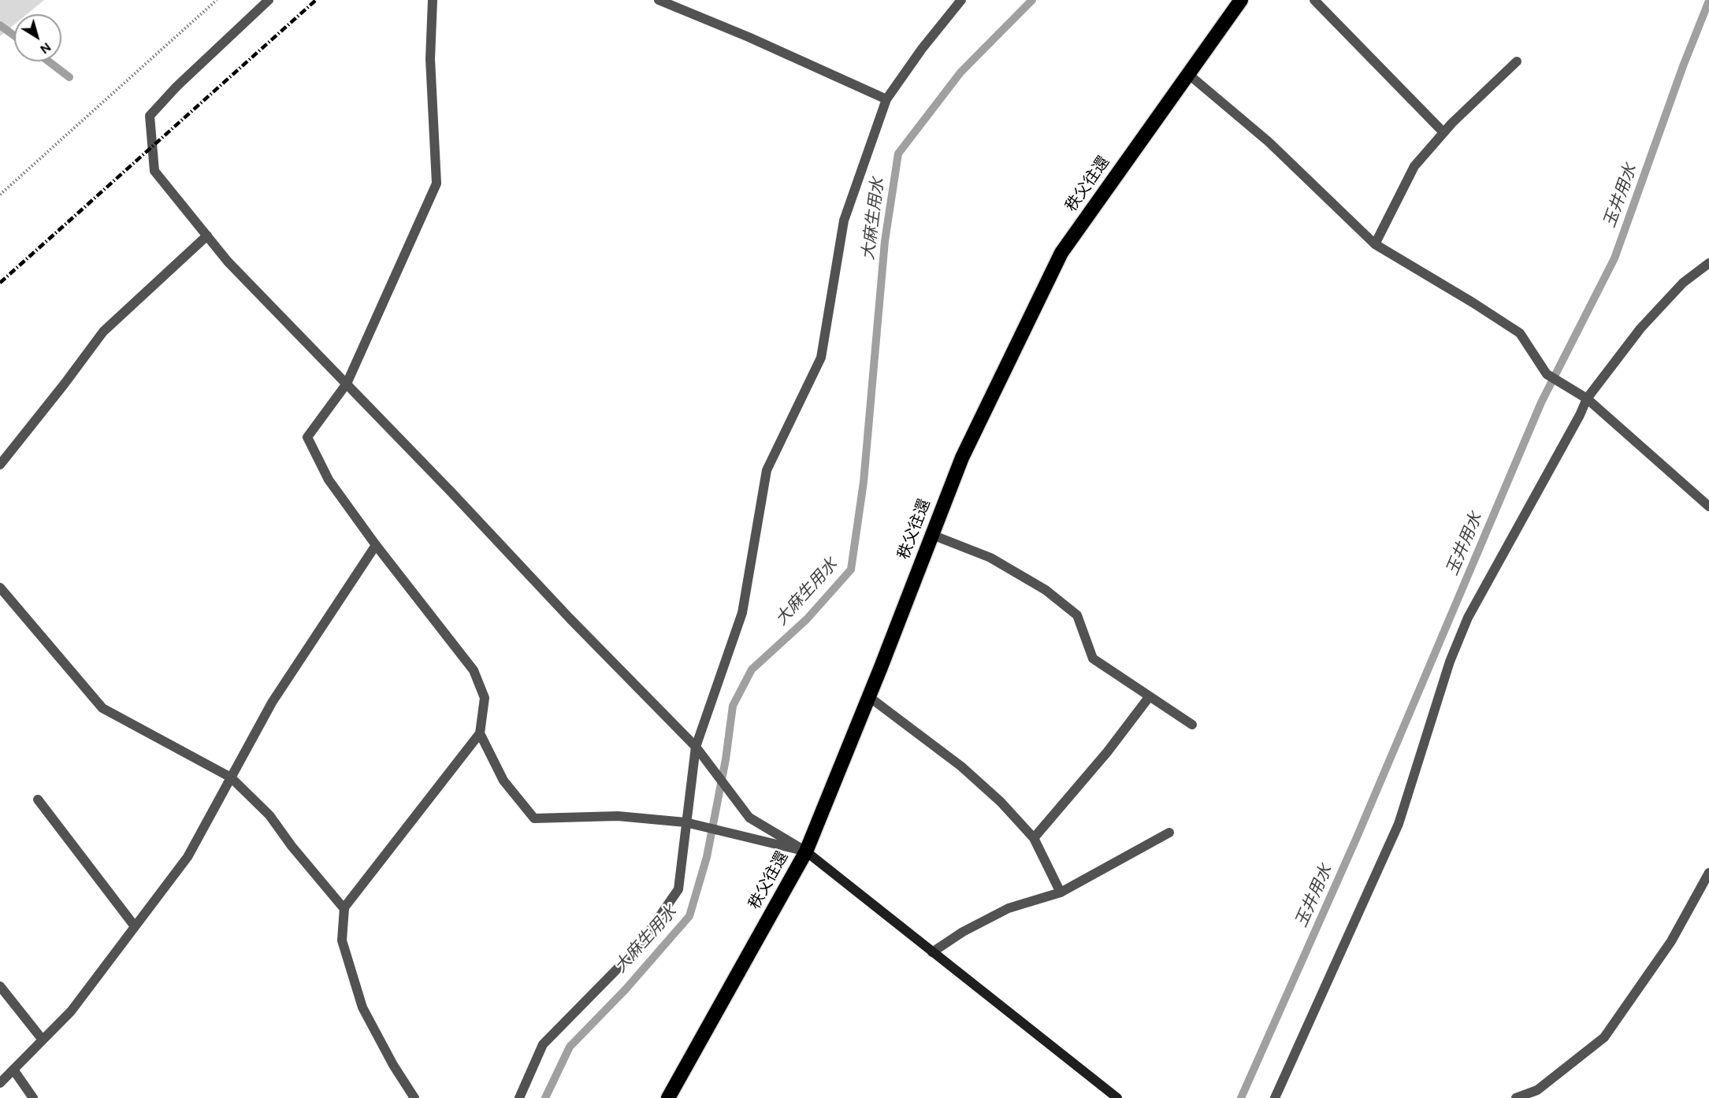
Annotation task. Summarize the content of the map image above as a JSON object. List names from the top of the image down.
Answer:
{
  "streets": {
    "highway": ["秩父往還"]
  },
  "water": ["玉井用水", "大麻生用水"],
  "north": "bottom right"
}
